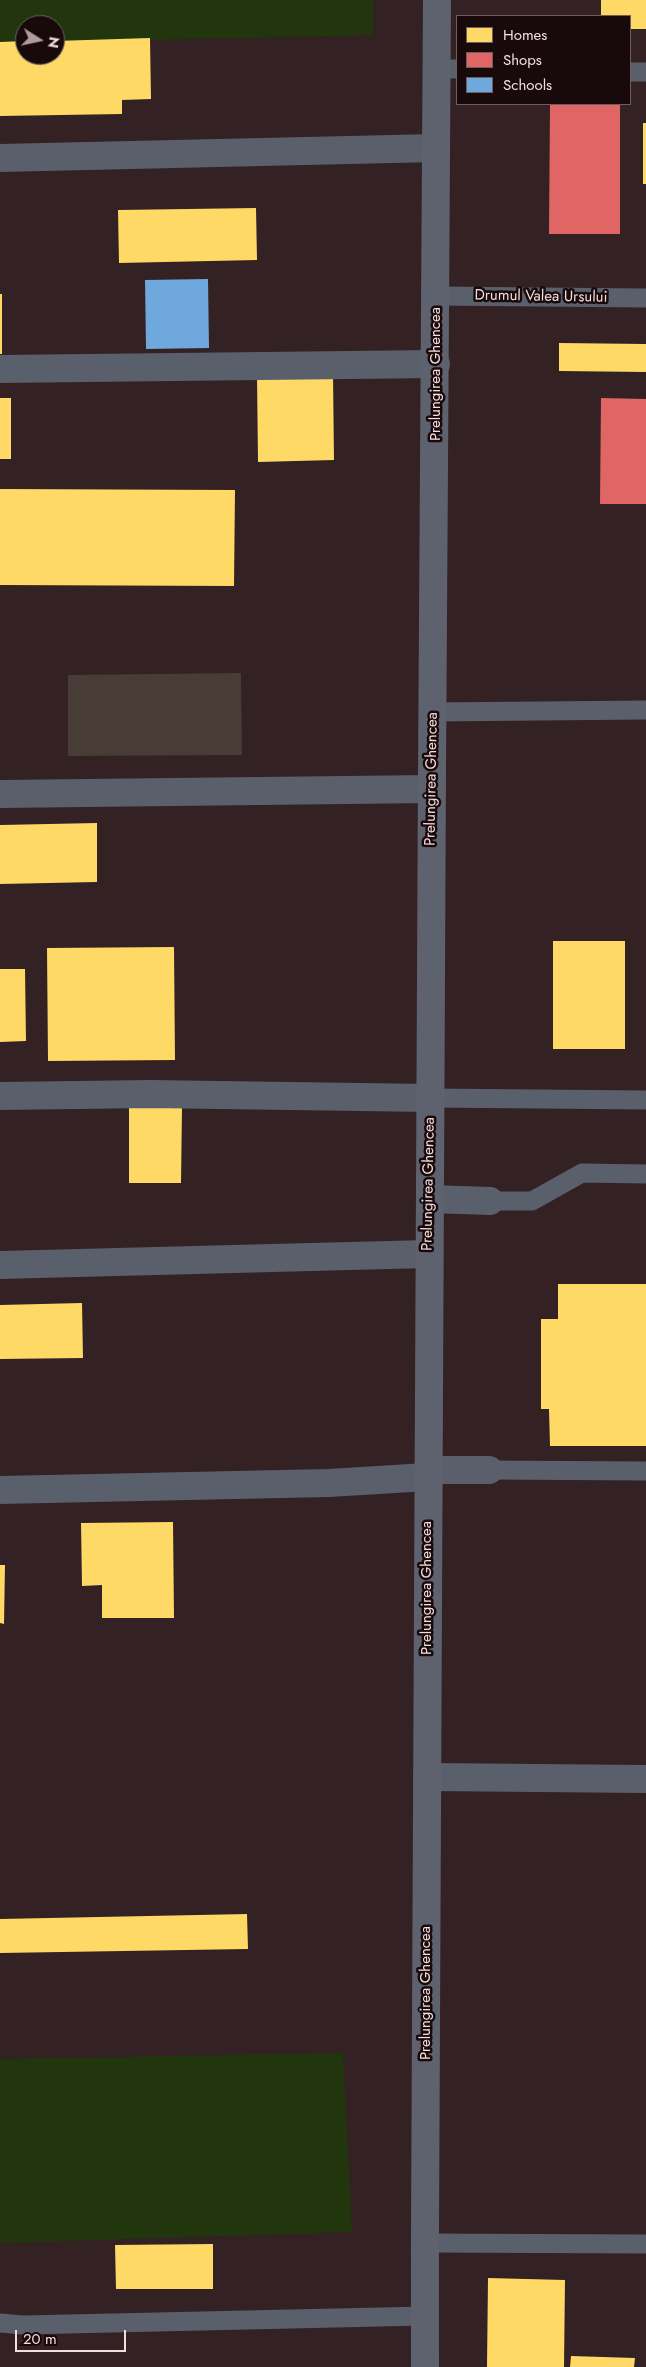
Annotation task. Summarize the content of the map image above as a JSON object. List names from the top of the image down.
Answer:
{
  "streets": {
    "main road": ["Prelungirea Ghencea"],
    "lane": ["Drumul Valea Ursului"]
  },
  "crossings": [
    ["Drumul Valea Ursului", "Prelungirea Ghencea"]
  ],
  "legend": ["Homes", "Shops", "Schools"],
  "scale_bar": "20 m",
  "north": "right"
}
